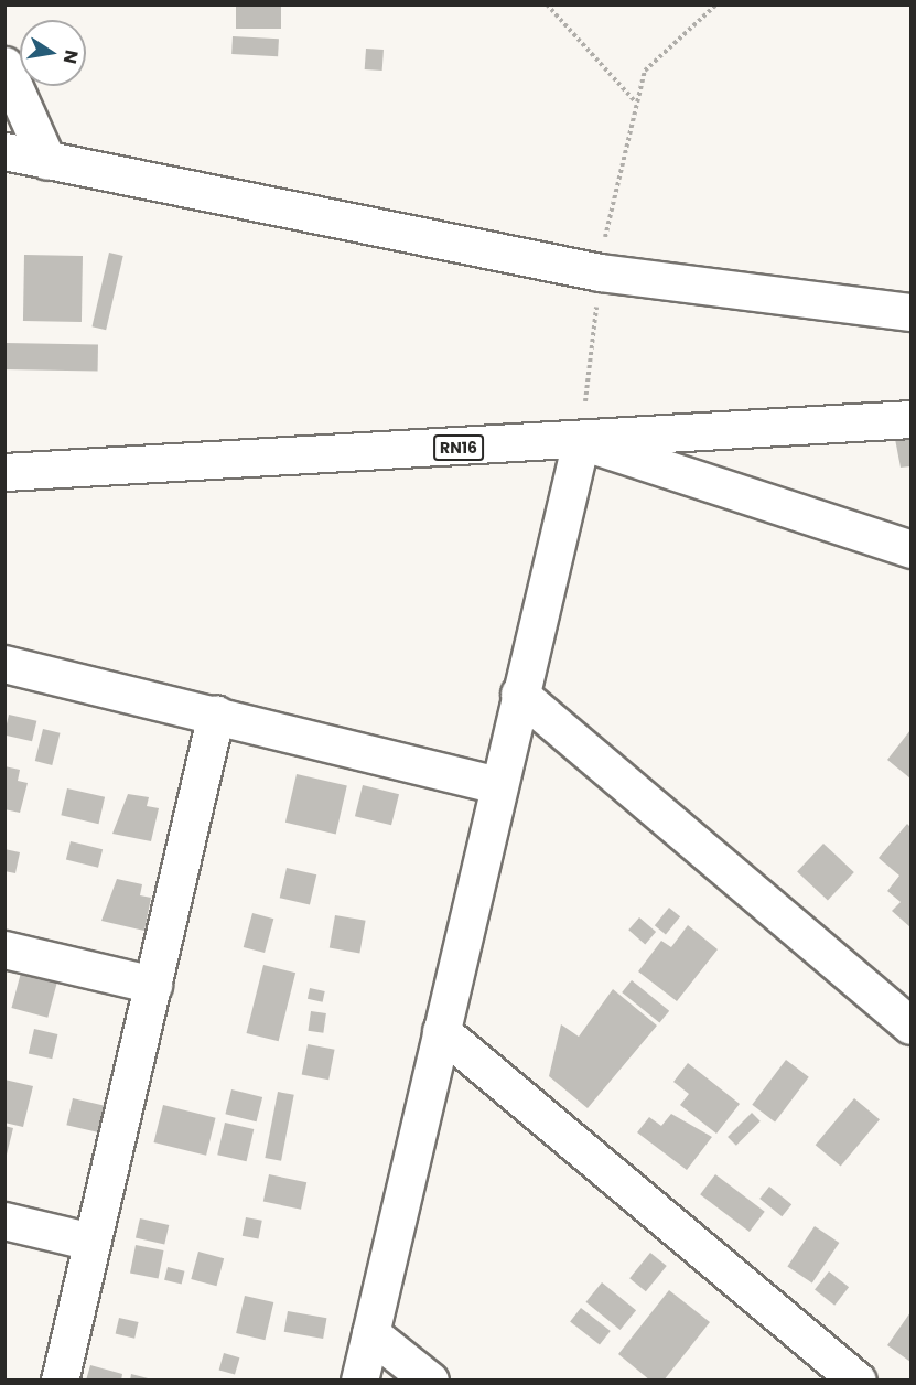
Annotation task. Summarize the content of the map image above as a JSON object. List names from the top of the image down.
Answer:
{
  "streets": {
    "street": ["RN16"]
  },
  "north": "right"
}
